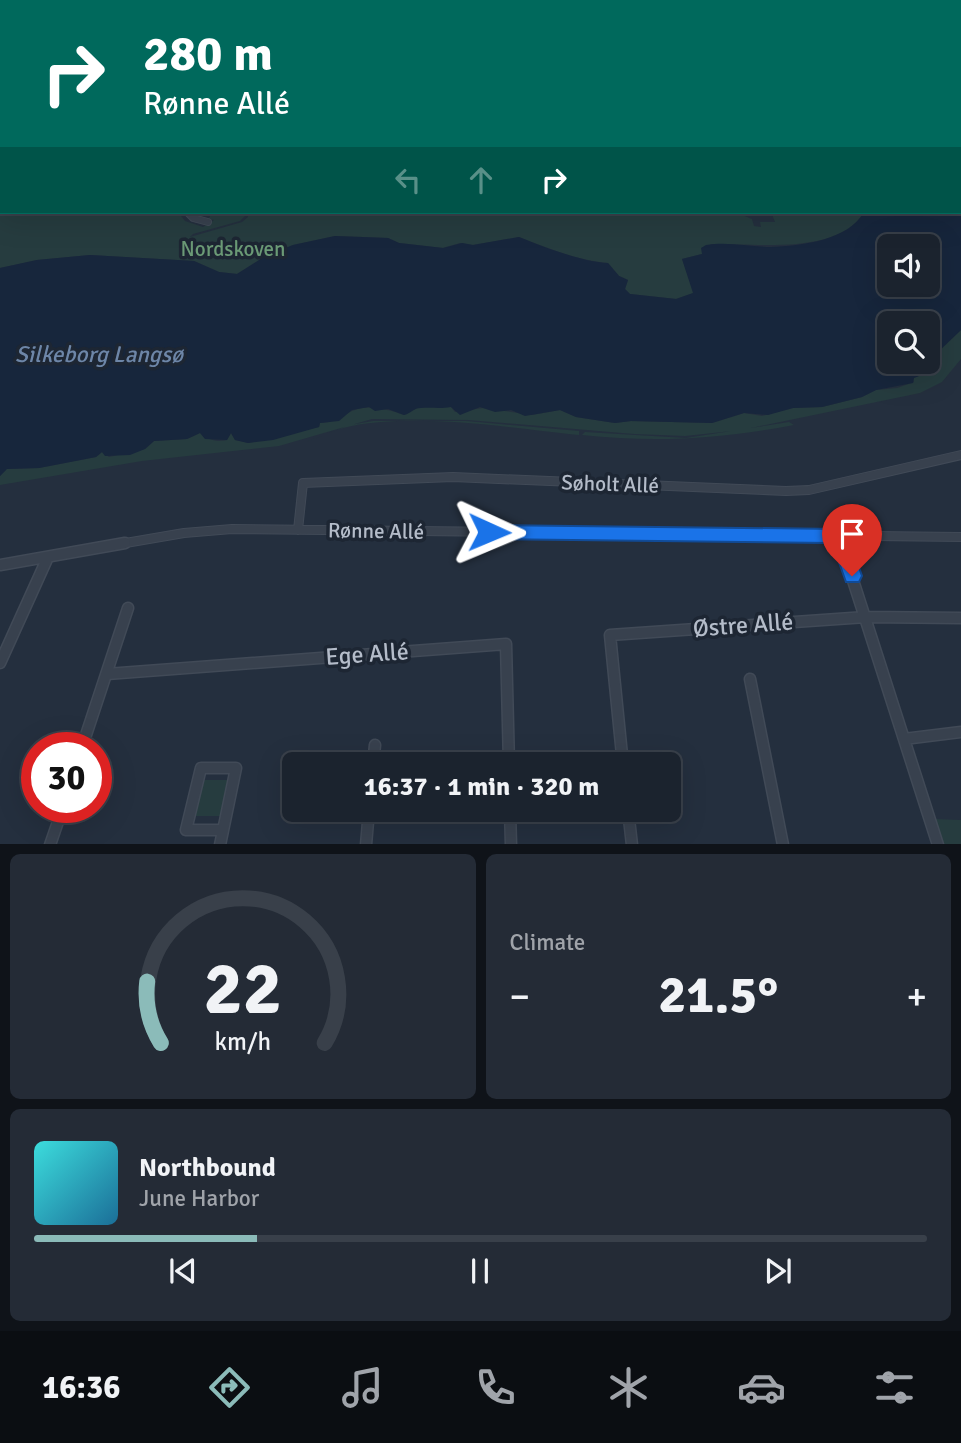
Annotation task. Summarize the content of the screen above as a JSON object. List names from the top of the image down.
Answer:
{
  "streets": {
    "street": [
      "Søholt Allé",
      "Rønne Allé",
      "Østre Allé",
      "Ege Allé"
    ]
  },
  "crossings": [
    ["Søholt Allé", "Rønne Allé"]
  ],
  "water": ["Silkeborg Langsø"],
  "parks": ["Nordskoven"],
  "page": {
    "turn": ["280 m", "Rønne Allé"],
    "limit": "30",
    "trip": "16:37 · 1 min · 320 m",
    "tile": "Climate",
    "heat": ["−", "21.5°", "+"],
    "song": ["Northbound", "June Harbor"],
    "tabs": "16:36",
    "gauge": ["22", "km/h"]
  }
}
